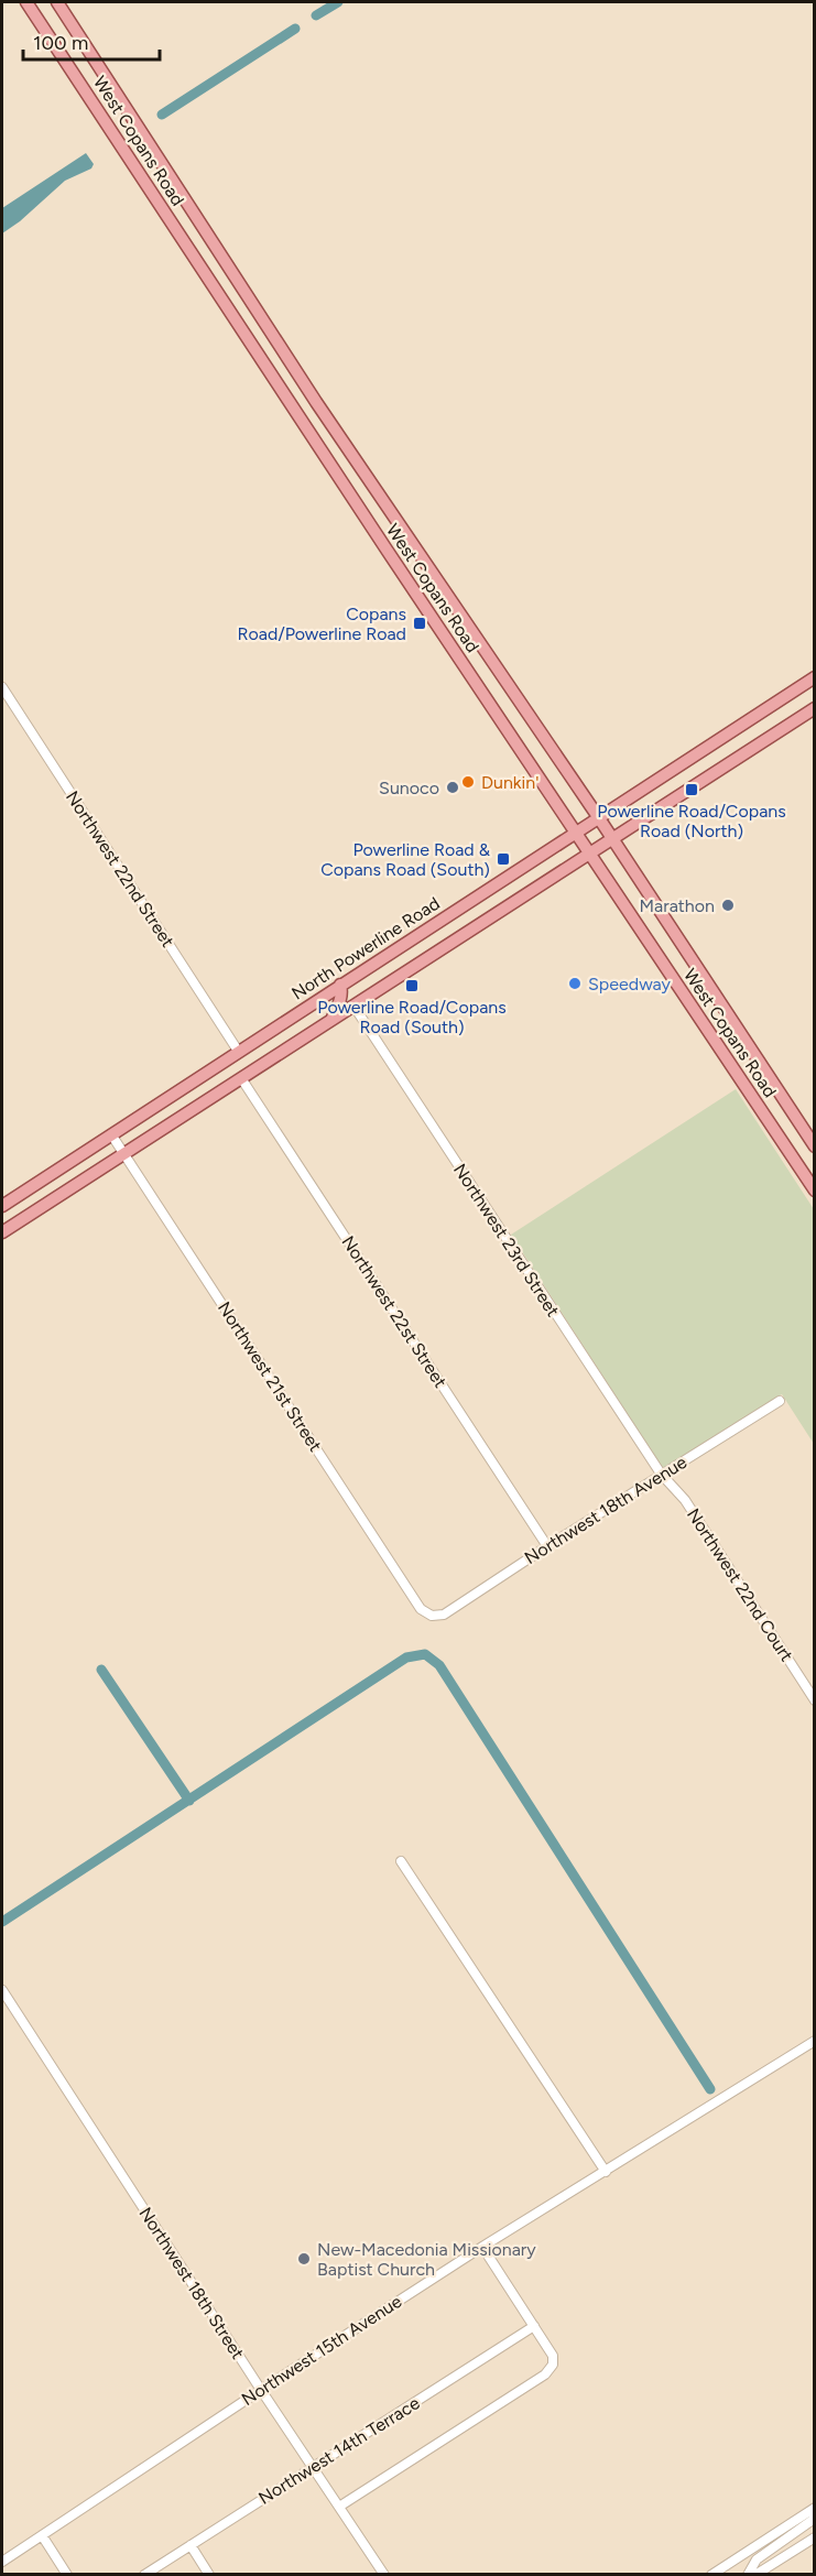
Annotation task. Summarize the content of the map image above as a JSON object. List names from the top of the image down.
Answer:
{
  "streets": {
    "main road": ["West Copans Road", "North Powerline Road"],
    "street": [
      "Northwest 22nd Street",
      "Northwest 23rd Street",
      "Northwest 22st Street",
      "Northwest 21st Street",
      "Northwest 18th Avenue",
      "Northwest 22nd Court",
      "Northwest 18th Street",
      "Northwest 15th Avenue",
      "Northwest 14th Terrace"
    ]
  },
  "crossings": [
    ["West Copans Road", "North Powerline Road"],
    ["Northwest 22nd Street", "North Powerline Road"],
    ["North Powerline Road", "Northwest 21st Street"],
    ["Northwest 23rd Street", "Northwest 18th Avenue"],
    ["Northwest 23rd Street", "Northwest 22nd Court"],
    ["Northwest 22st Street", "Northwest 18th Avenue"],
    ["Northwest 21st Street", "Northwest 18th Avenue"],
    ["Northwest 18th Avenue", "Northwest 22nd Court"],
    ["Northwest 18th Street", "Northwest 15th Avenue"],
    ["Northwest 18th Street", "Northwest 14th Terrace"]
  ],
  "places": {
    "transit": [
      "Copans Road/Powerline Road",
      "Powerline Road/Copans Road (North)",
      "Powerline Road & Copans Road (South)",
      "Powerline Road/Copans Road (South)"
    ],
    "other": [
      "Dunkin'",
      "Sunoco",
      "Marathon",
      "Speedway",
      "New-Macedonia Missionary Baptist Church"
    ]
  },
  "scale_bar": "100 m"
}
